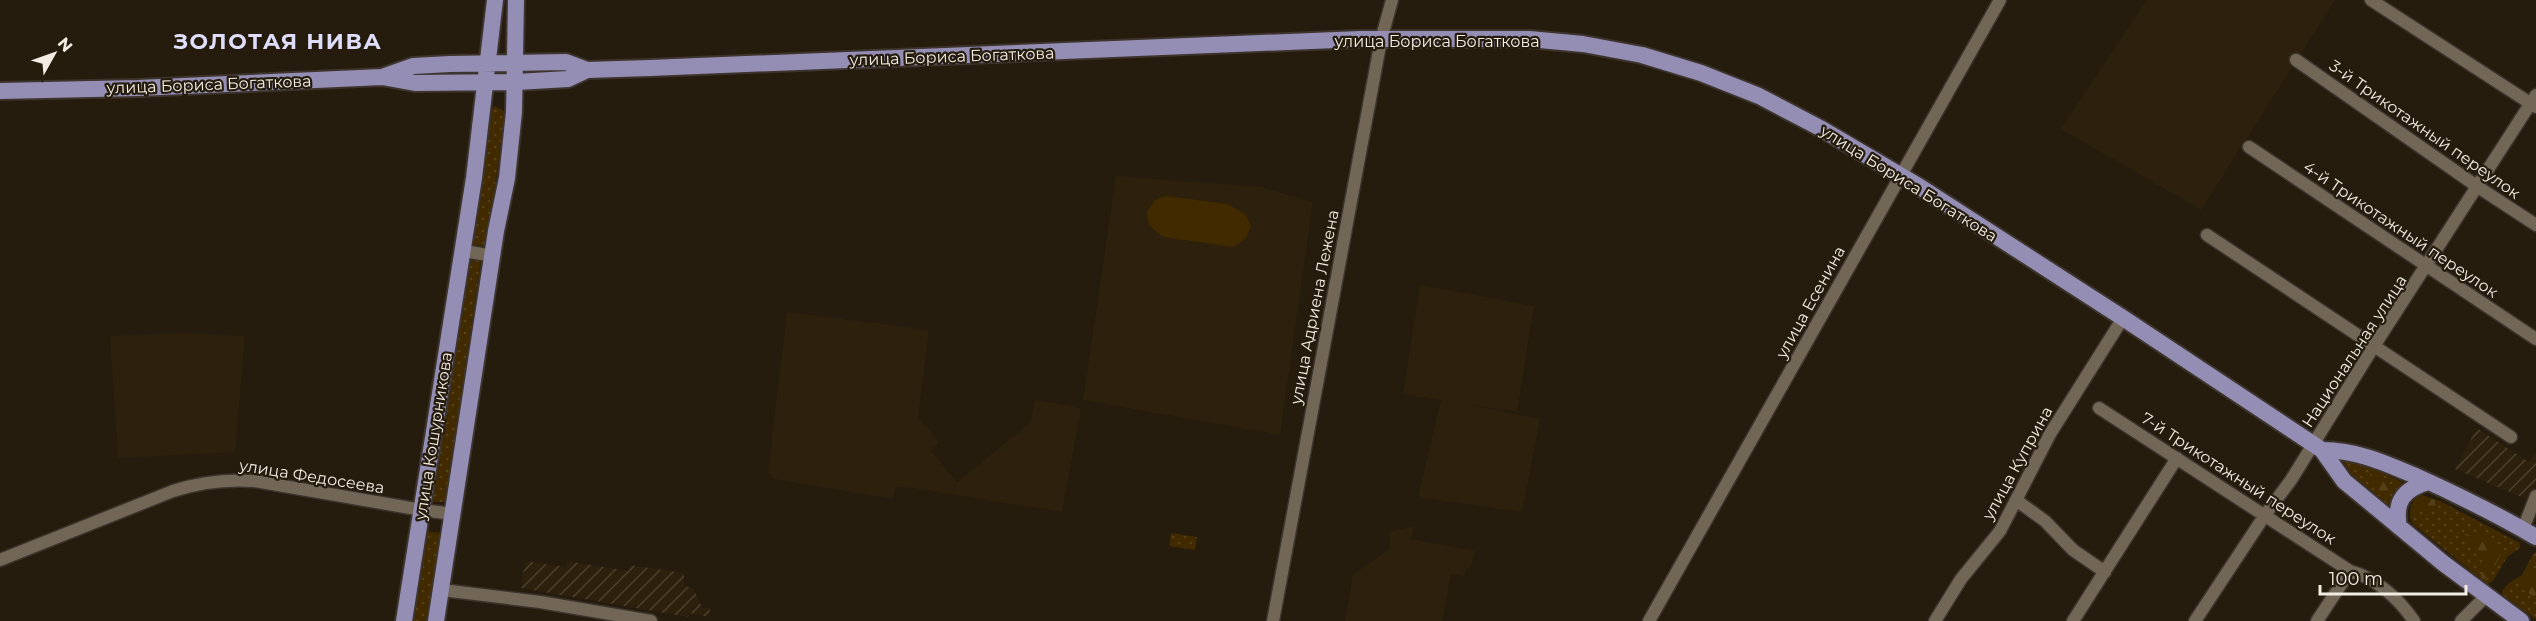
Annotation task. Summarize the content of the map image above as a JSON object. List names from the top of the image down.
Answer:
{
  "streets": {
    "main road": ["улица Бориса Богаткова", "улица Кошурникова"],
    "street": [
      "3-й Трикотажный переулок",
      "4-й Трикотажный переулок",
      "улица Есенина",
      "улица Адриена Лежена",
      "Национальная улица",
      "улица Куприна",
      "улица Федосеева",
      "7-й Трикотажный переулок"
    ]
  },
  "crossings": [
    ["улица Бориса Богаткова", "улица Есенина"],
    ["улица Бориса Богаткова", "улица Адриена Лежена"],
    ["улица Бориса Богаткова", "Национальная улица"],
    ["улица Бориса Богаткова", "улица Кошурникова"],
    ["улица Бориса Богаткова", "улица Куприна"],
    ["3-й Трикотажный переулок", "Национальная улица"],
    ["4-й Трикотажный переулок", "Национальная улица"],
    ["Национальная улица", "7-й Трикотажный переулок"],
    ["улица Кошурникова", "улица Федосеева"]
  ],
  "districts": ["ЗОЛОТАЯ НИВА"],
  "scale_bar": "100 m",
  "north": "top right"
}
